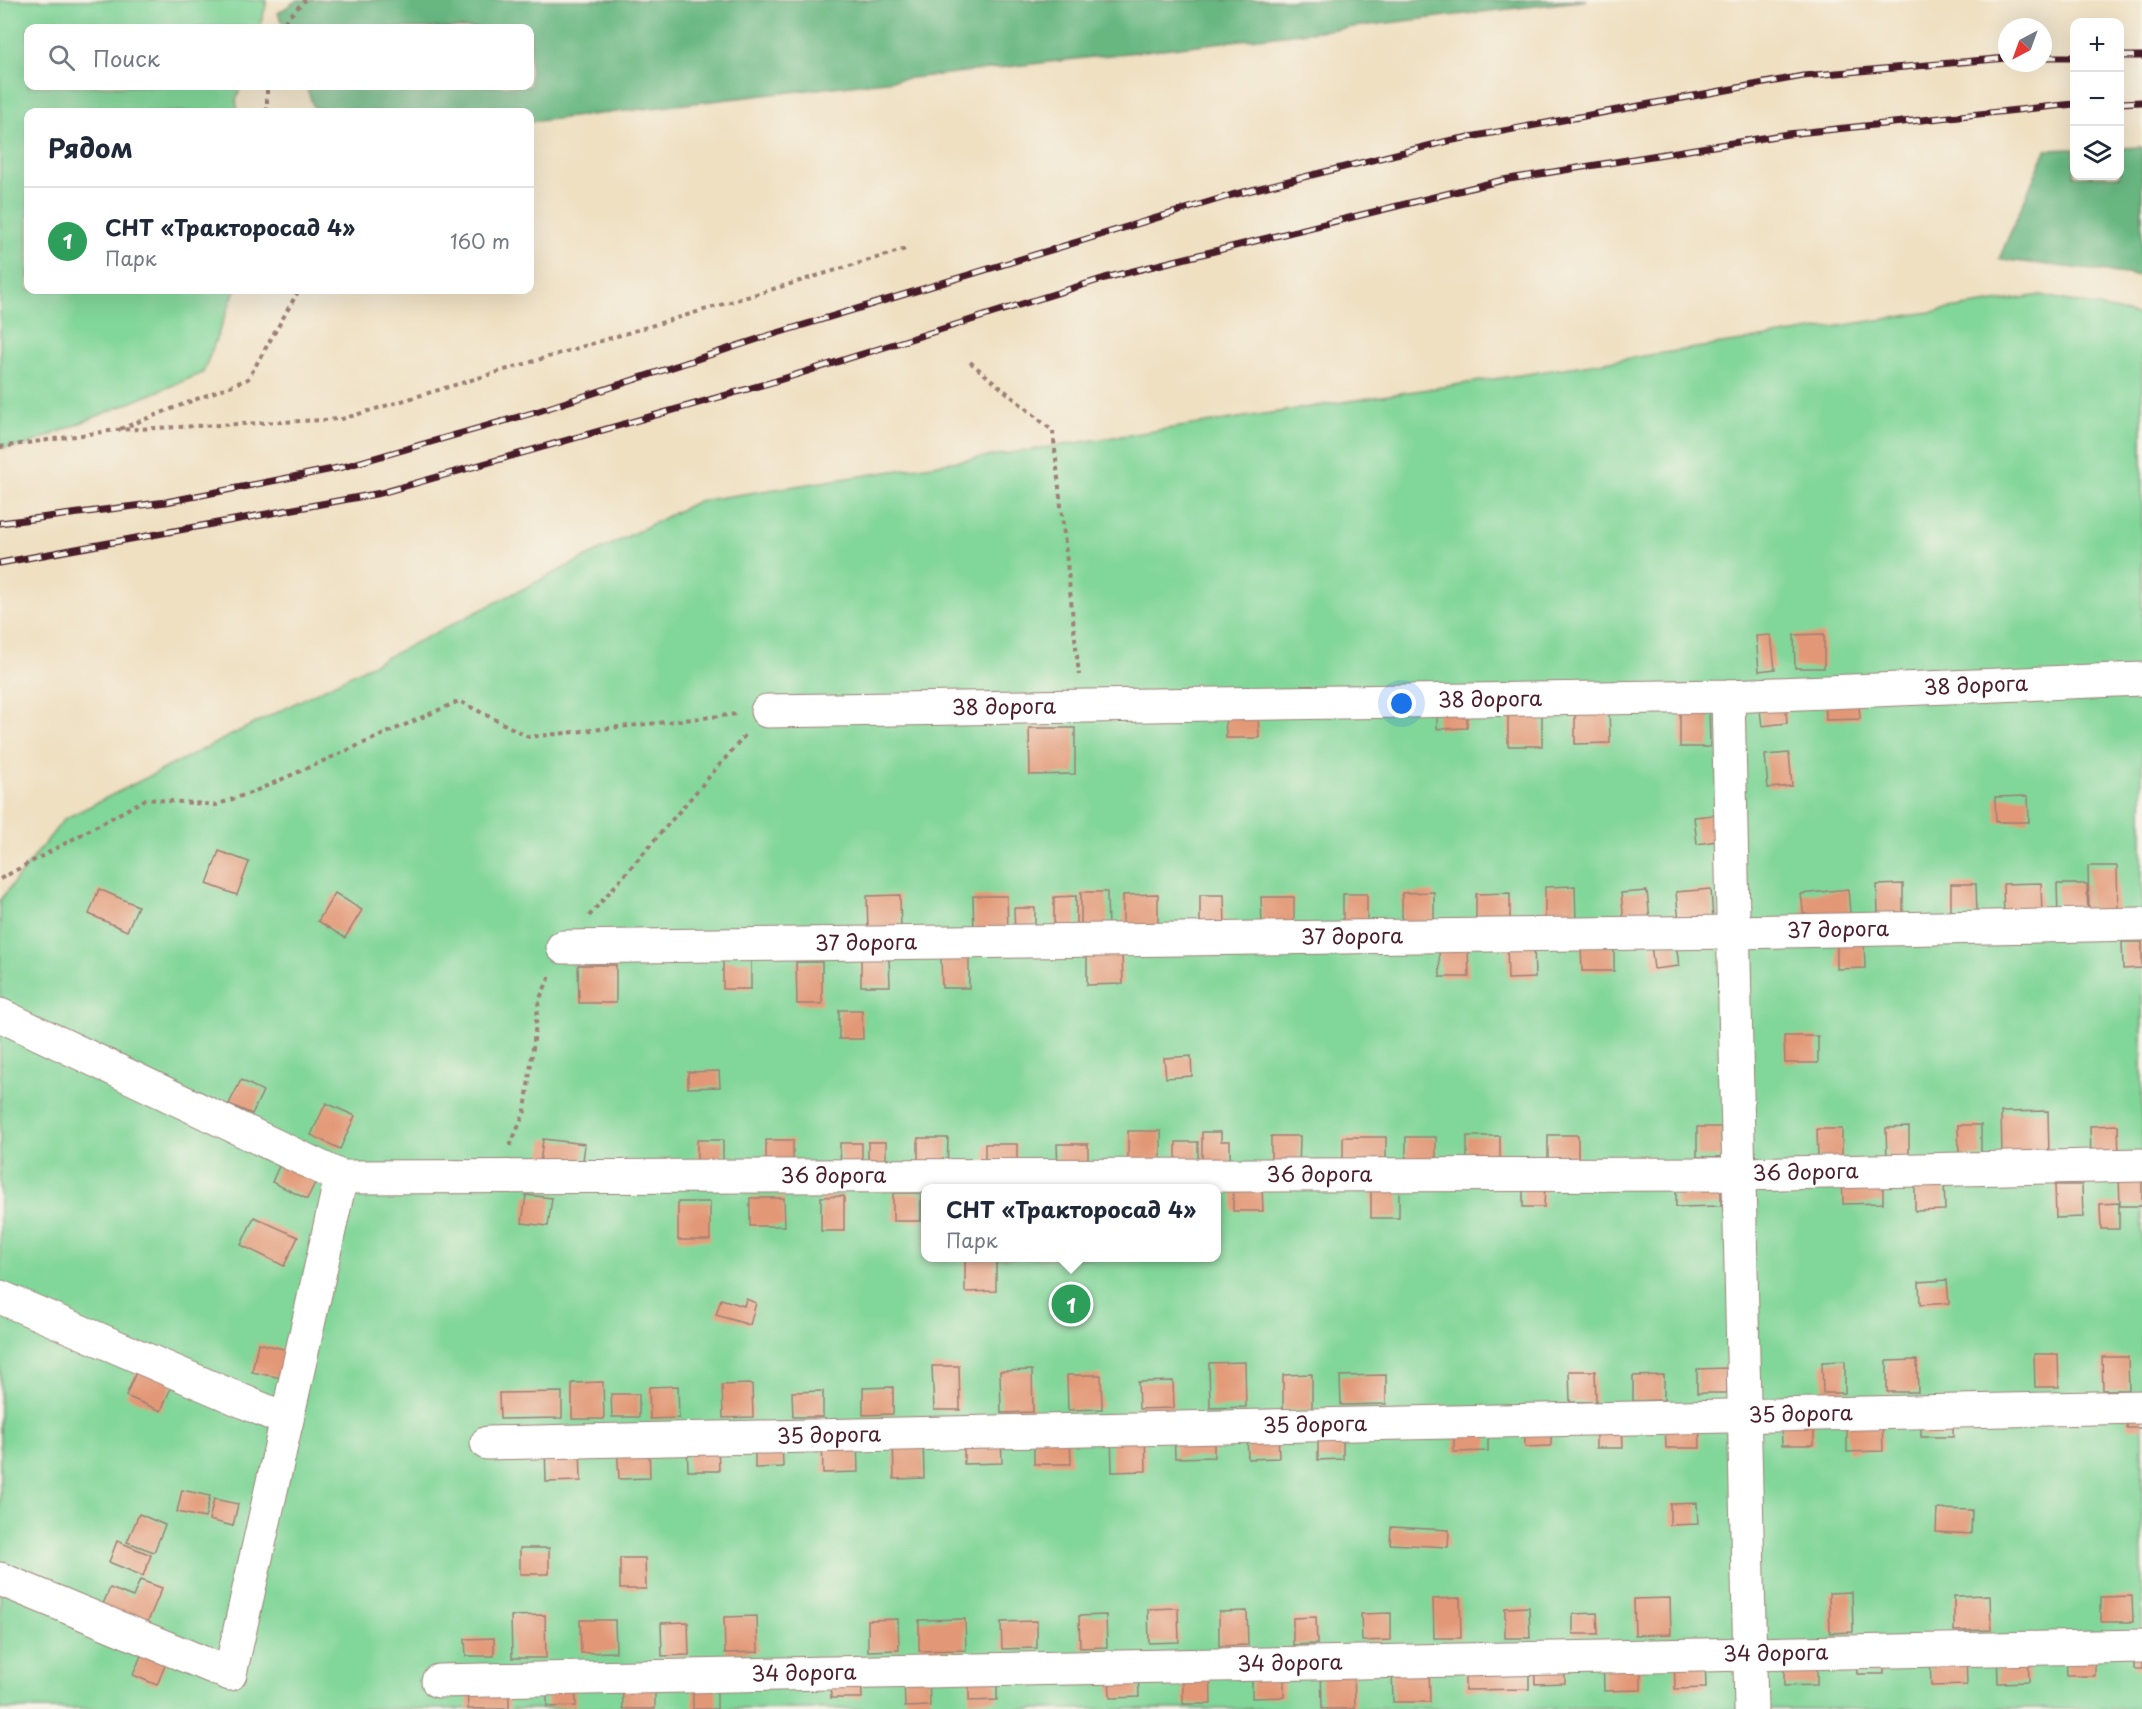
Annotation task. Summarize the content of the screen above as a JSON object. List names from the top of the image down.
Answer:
{
  "streets": {
    "street": [
      "38 дорога",
      "37 дорога",
      "36 дорога",
      "35 дорога",
      "34 дорога"
    ]
  },
  "north": "bottom left",
  "page": {
    "map_buttons": ["+", "−"],
    "search": "Поиск",
    "heading": "Рядом",
    "list": [
      {
        "mark": "1",
        "name": "СНТ «Тракторосад 4»",
        "note": "Парк",
        "value": "160 m"
      }
    ],
    "popup": ["СНТ «Тракторосад 4»", "Парк"],
    "pins": "1"
  }
}
